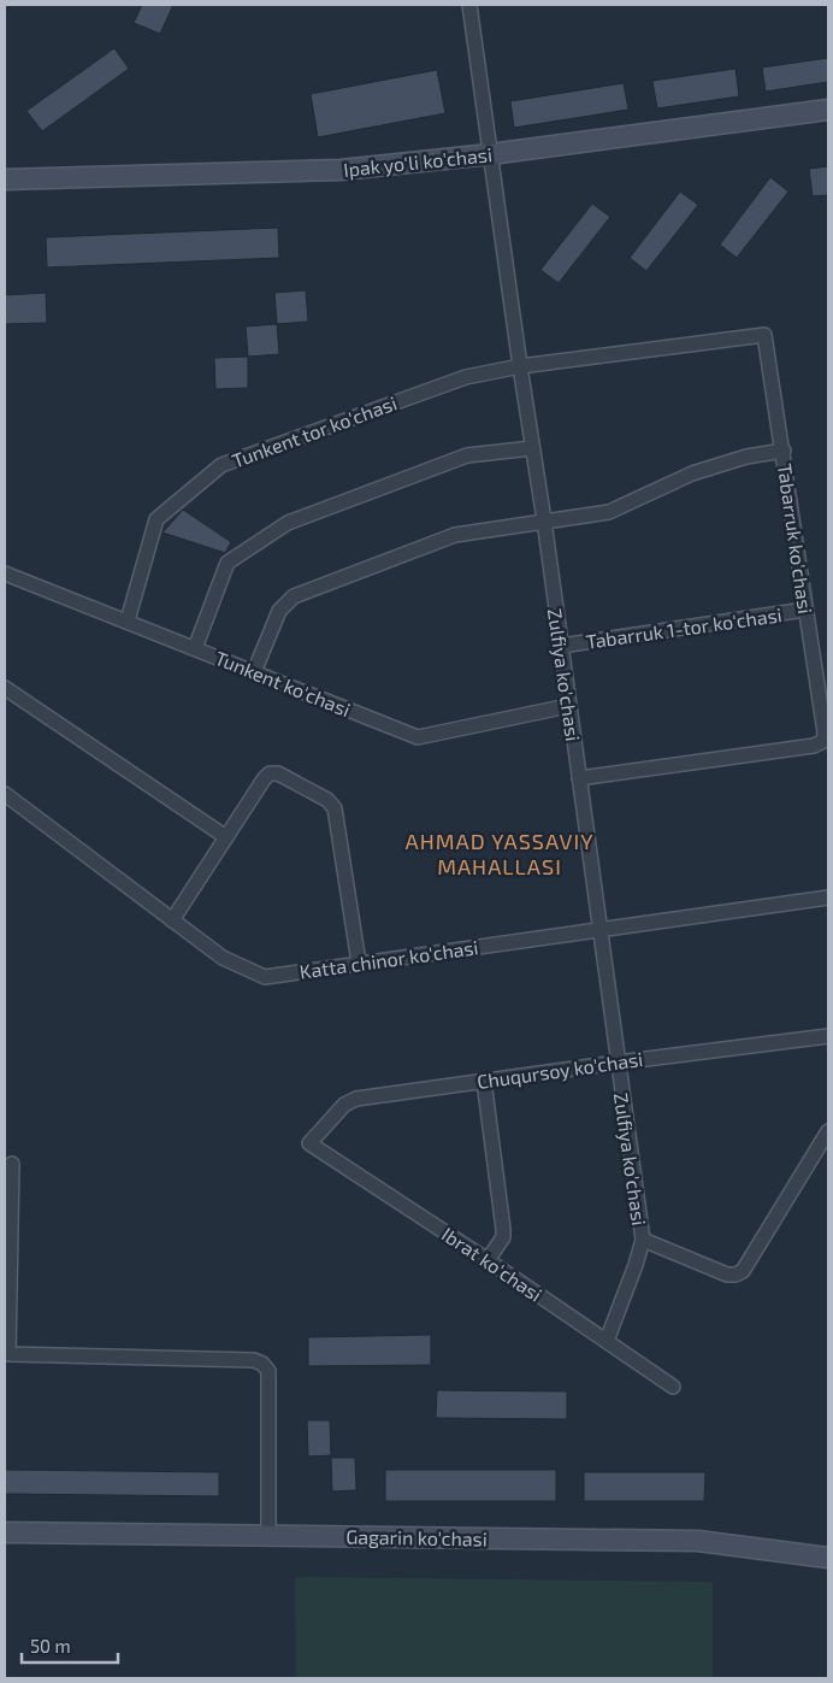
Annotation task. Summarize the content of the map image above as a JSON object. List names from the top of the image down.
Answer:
{
  "streets": {
    "main road": ["Ipak yo'li ko'chasi", "Gagarin ko'chasi"],
    "street": [
      "Tunkent tor ko'chasi",
      "Tabarruk ko'chasi",
      "Tabarruk 1-tor ko'chasi",
      "Zulfiya ko'chasi",
      "Tunkent ko'chasi",
      "Katta chinor ko'chasi",
      "Chuqursoy ko'chasi",
      "Ibrat ko'chasi"
    ]
  },
  "crossings": [
    ["Ipak yo'li ko'chasi", "Zulfiya ko'chasi"],
    ["Tunkent tor ko'chasi", "Tabarruk ko'chasi"],
    ["Tunkent tor ko'chasi", "Zulfiya ko'chasi"],
    ["Tunkent tor ko'chasi", "Tunkent ko'chasi"],
    ["Tabarruk ko'chasi", "Tabarruk 1-tor ko'chasi"],
    ["Tabarruk ko'chasi", "Zulfiya ko'chasi"],
    ["Tabarruk 1-tor ko'chasi", "Zulfiya ko'chasi"],
    ["Zulfiya ko'chasi", "Tunkent ko'chasi"],
    ["Zulfiya ko'chasi", "Katta chinor ko'chasi"],
    ["Zulfiya ko'chasi", "Chuqursoy ko'chasi"],
    ["Zulfiya ko'chasi", "Ibrat ko'chasi"],
    ["Chuqursoy ko'chasi", "Ibrat ko'chasi"]
  ],
  "districts": ["AHMAD YASSAVIY MAHALLASI"],
  "scale_bar": "50 m"
}
